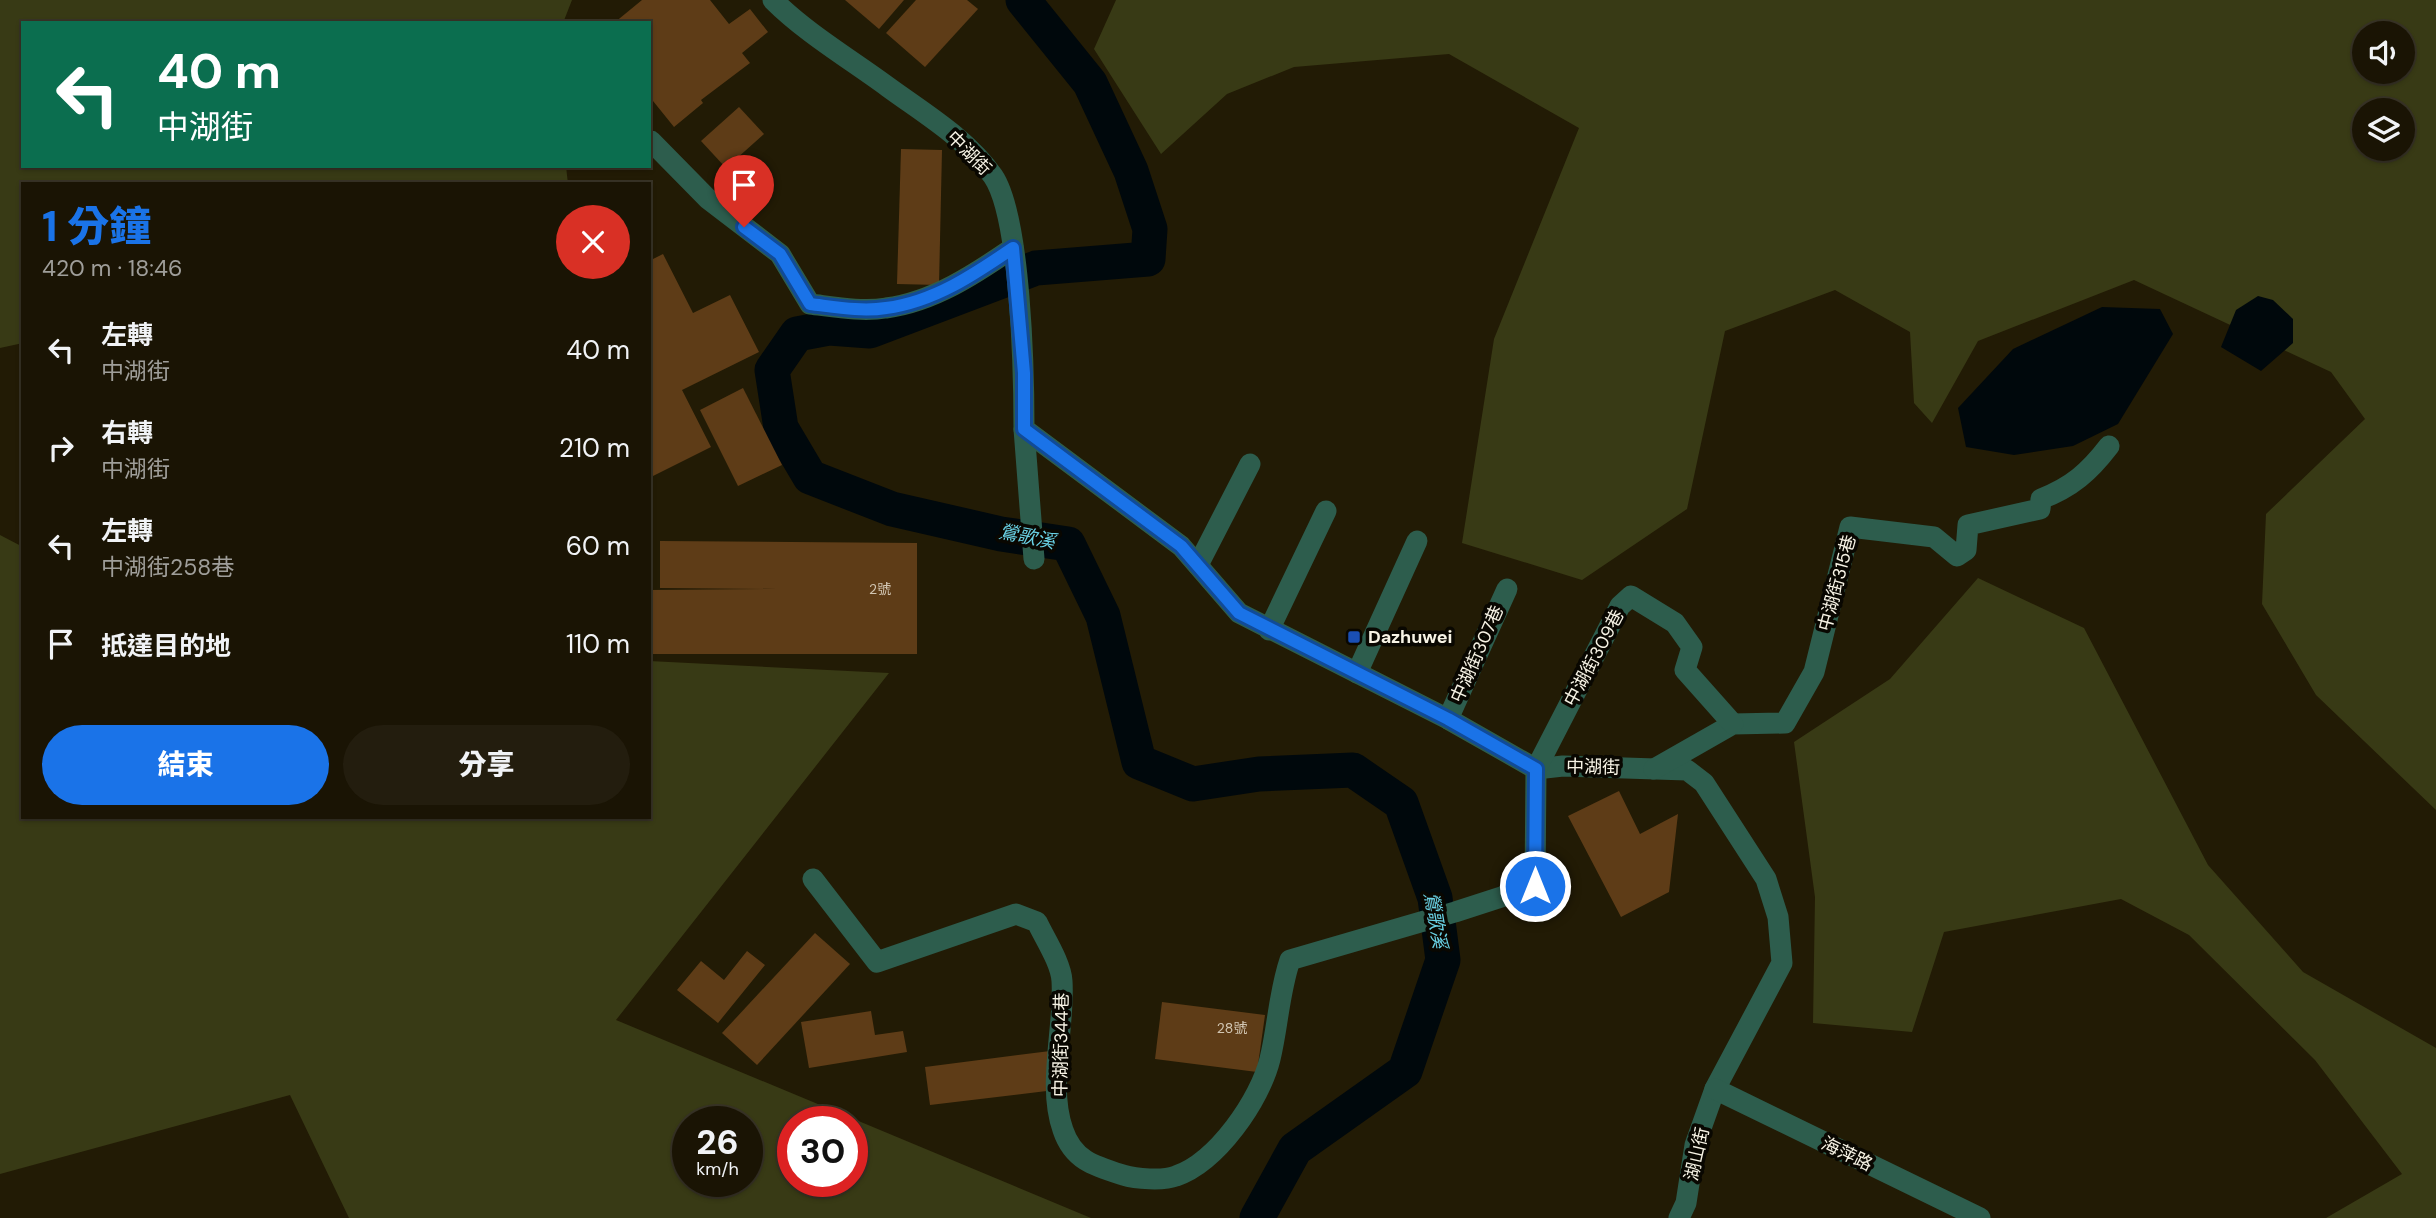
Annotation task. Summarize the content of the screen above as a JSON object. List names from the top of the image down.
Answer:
{
  "streets": {
    "street": [
      "中湖街",
      "中湖街315巷",
      "中湖街307巷",
      "中湖街309巷",
      "中湖街344巷",
      "湖山街",
      "海萍路"
    ]
  },
  "crossings": [
    ["中湖街", "中湖街315巷"],
    ["中湖街", "中湖街309巷"],
    ["中湖街", "中湖街344巷"],
    ["中湖街", "湖山街"],
    ["中湖街", "海萍路"],
    ["中湖街315巷", "中湖街309巷"],
    ["中湖街309巷", "中湖街344巷"],
    ["湖山街", "海萍路"]
  ],
  "water": ["鶯歌溪"],
  "places": {
    "transit": ["Dazhuwei"]
  },
  "house_numbers": ["2號", "28號"],
  "page": {
    "turn": ["40 m", "中湖街"],
    "heading": ["1 分鐘", "420 m · 18:46"],
    "list": [
      {
        "name": "左轉",
        "note": "中湖街",
        "value": "40 m"
      },
      {
        "name": "右轉",
        "note": "中湖街",
        "value": "210 m"
      },
      {
        "name": "左轉",
        "note": "中湖街258巷",
        "value": "60 m"
      },
      {
        "name": "抵達目的地",
        "value": "110 m"
      }
    ],
    "buttons": ["結束", "分享"],
    "speed": "26 km/h",
    "limit": "30"
  }
}
